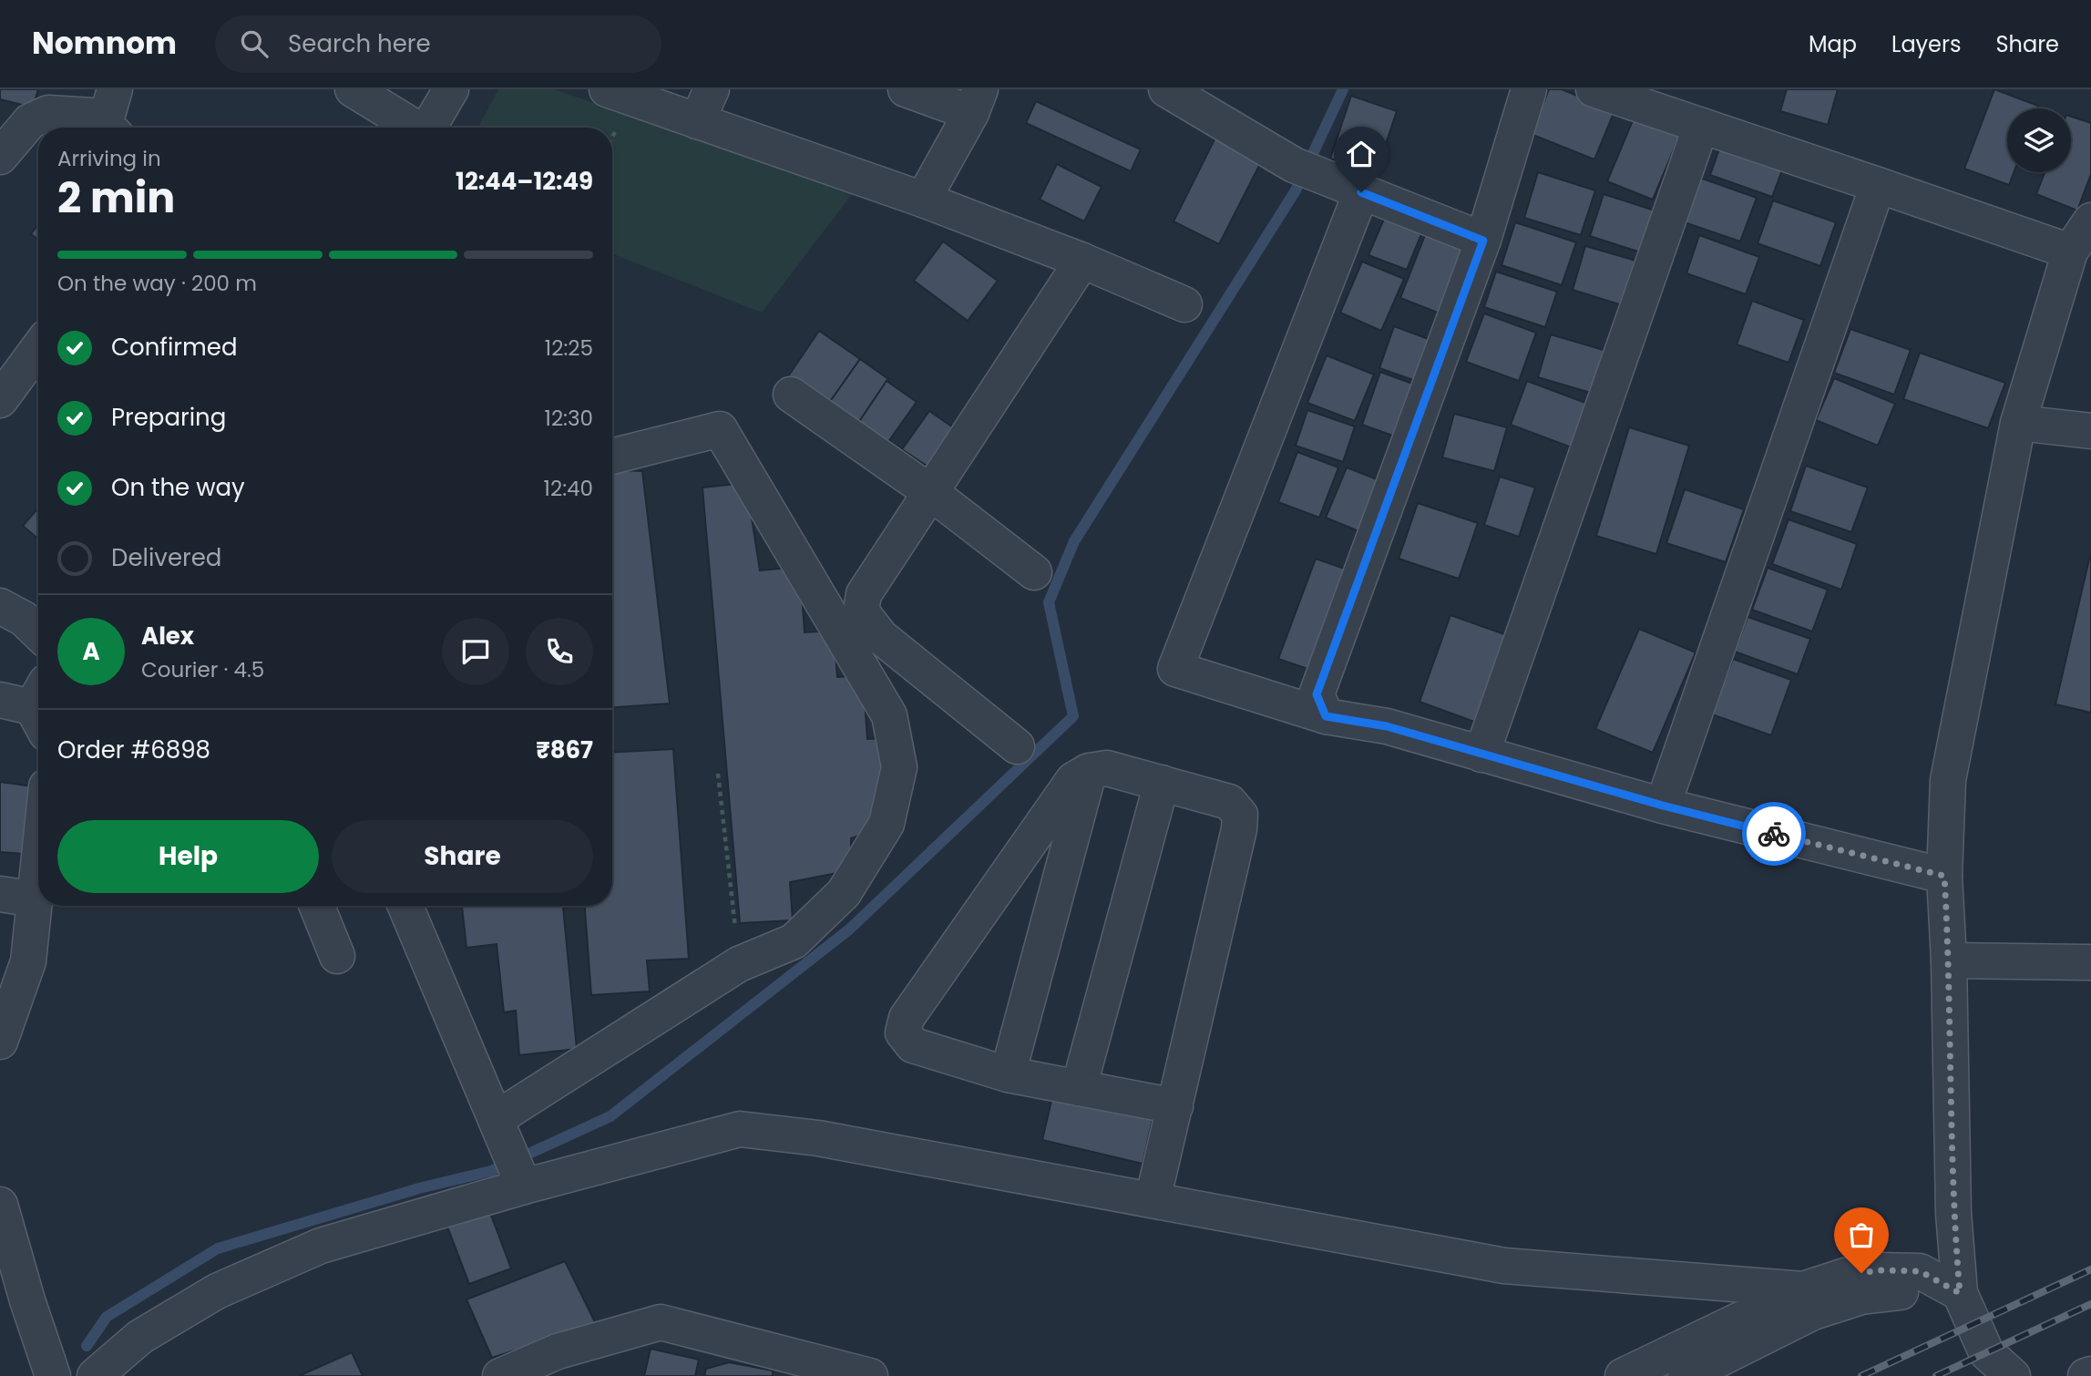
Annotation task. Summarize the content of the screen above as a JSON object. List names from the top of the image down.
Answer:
{
  "page": {
    "header": "Nomnom",
    "search": "Search here",
    "nav": ["Map", "Layers", "Share"],
    "heading": ["2 min", "Arriving in", "12:44–12:49"],
    "panel": [
      "Alex",
      "Courier · 4.5",
      "Order #6898",
      "₹867"
    ],
    "bar": "On the way · 200 m",
    "list": [
      ["Confirmed", "12:25"],
      ["Preparing", "12:30"],
      ["On the way", "12:40"],
      "Delivered"
    ],
    "round": "A",
    "buttons": ["Help", "Share"]
  }
}
